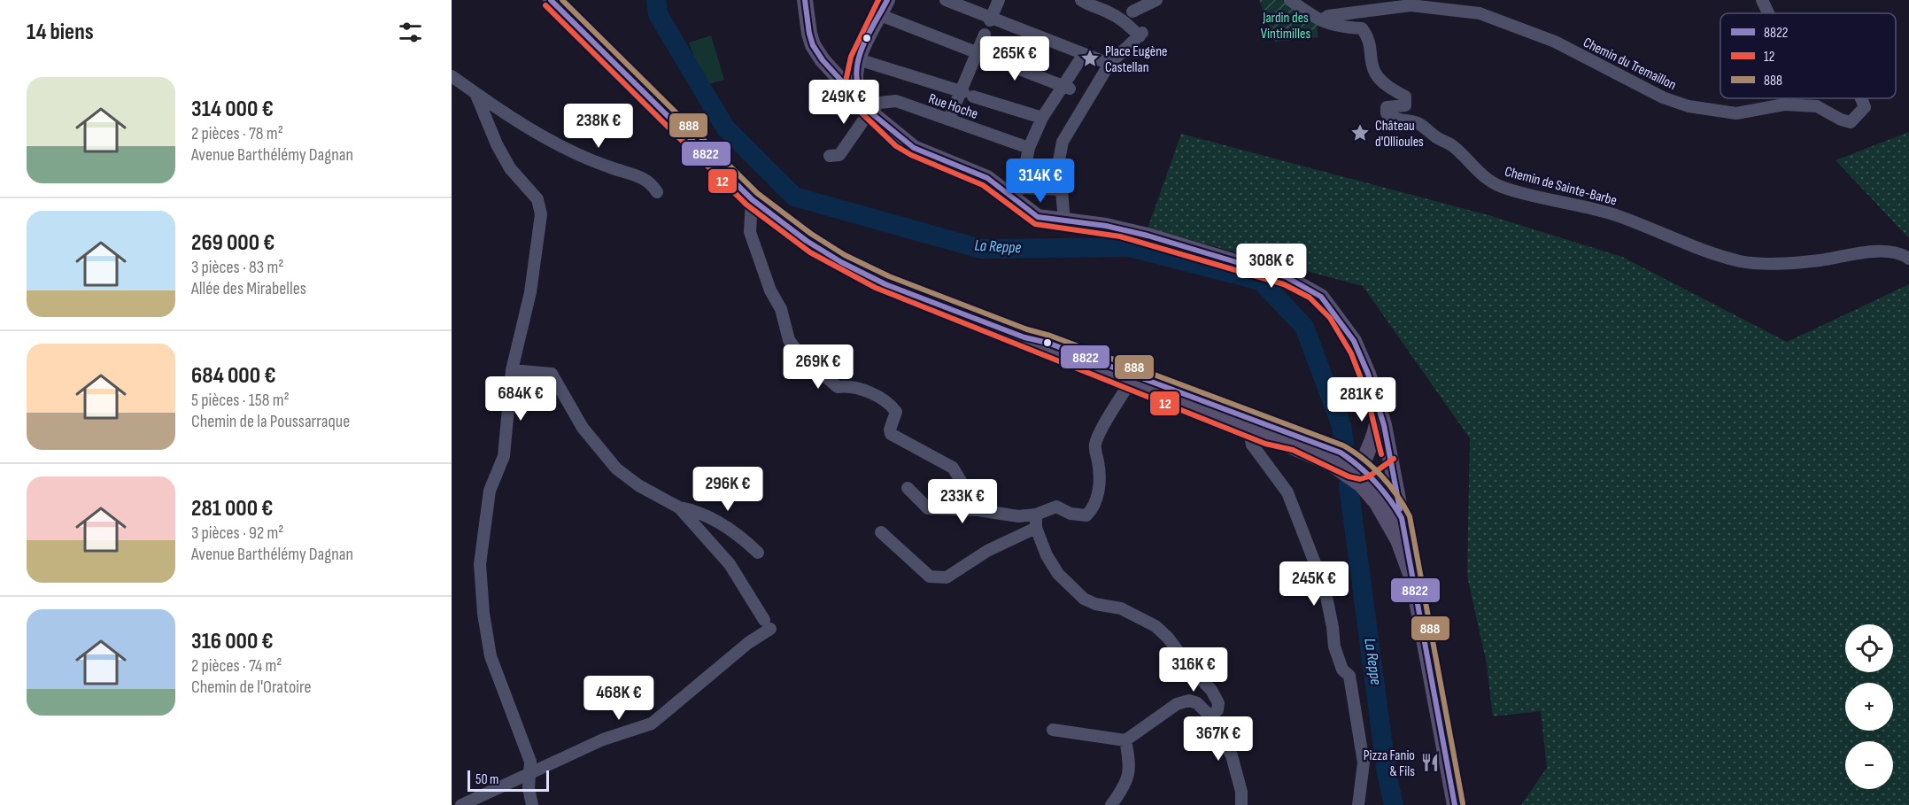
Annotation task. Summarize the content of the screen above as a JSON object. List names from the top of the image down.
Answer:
{
  "streets": {
    "street": ["Chemin du Tremaillon", "Rue Hoche", "Chemin de Sainte-Barbe"]
  },
  "crossings": [
    ["Chemin du Tremaillon", "Chemin de Sainte-Barbe"]
  ],
  "water": ["La Reppe"],
  "parks": ["Jardin des Vintimilles"],
  "places": {
    "place": ["Place Eugène Castellan", "Château d'Ollioules"],
    "restaurant": ["Pizza Fanio & Fils"]
  },
  "lines": ["transit line 8822", "transit line 12", "transit line 888"],
  "legend": ["8822", "12", "888"],
  "scale_bar": "50 m",
  "page": {
    "heading": "14 biens",
    "price": [
      "265K €",
      "249K €",
      "238K €",
      "314K €",
      "308K €",
      "269K €",
      "684K €",
      "281K €",
      "296K €",
      "233K €",
      "245K €",
      "316K €",
      "468K €",
      "367K €"
    ],
    "list": [
      {
        "name": "314 000 €",
        "note": "2 pièces · 78 m² · Avenue Barthélémy Dagnan"
      },
      {
        "name": "269 000 €",
        "note": "3 pièces · 83 m² · Allée des Mirabelles"
      },
      {
        "name": "684 000 €",
        "note": "5 pièces · 158 m² · Chemin de la Poussarraque"
      },
      {
        "name": "281 000 €",
        "note": "3 pièces · 92 m² · Avenue Barthélémy Dagnan"
      },
      {
        "name": "316 000 €",
        "note": "2 pièces · 74 m² · Chemin de l'Oratoire"
      }
    ],
    "map_buttons": ["+", "−"],
    "scale": "50 m"
  }
}
